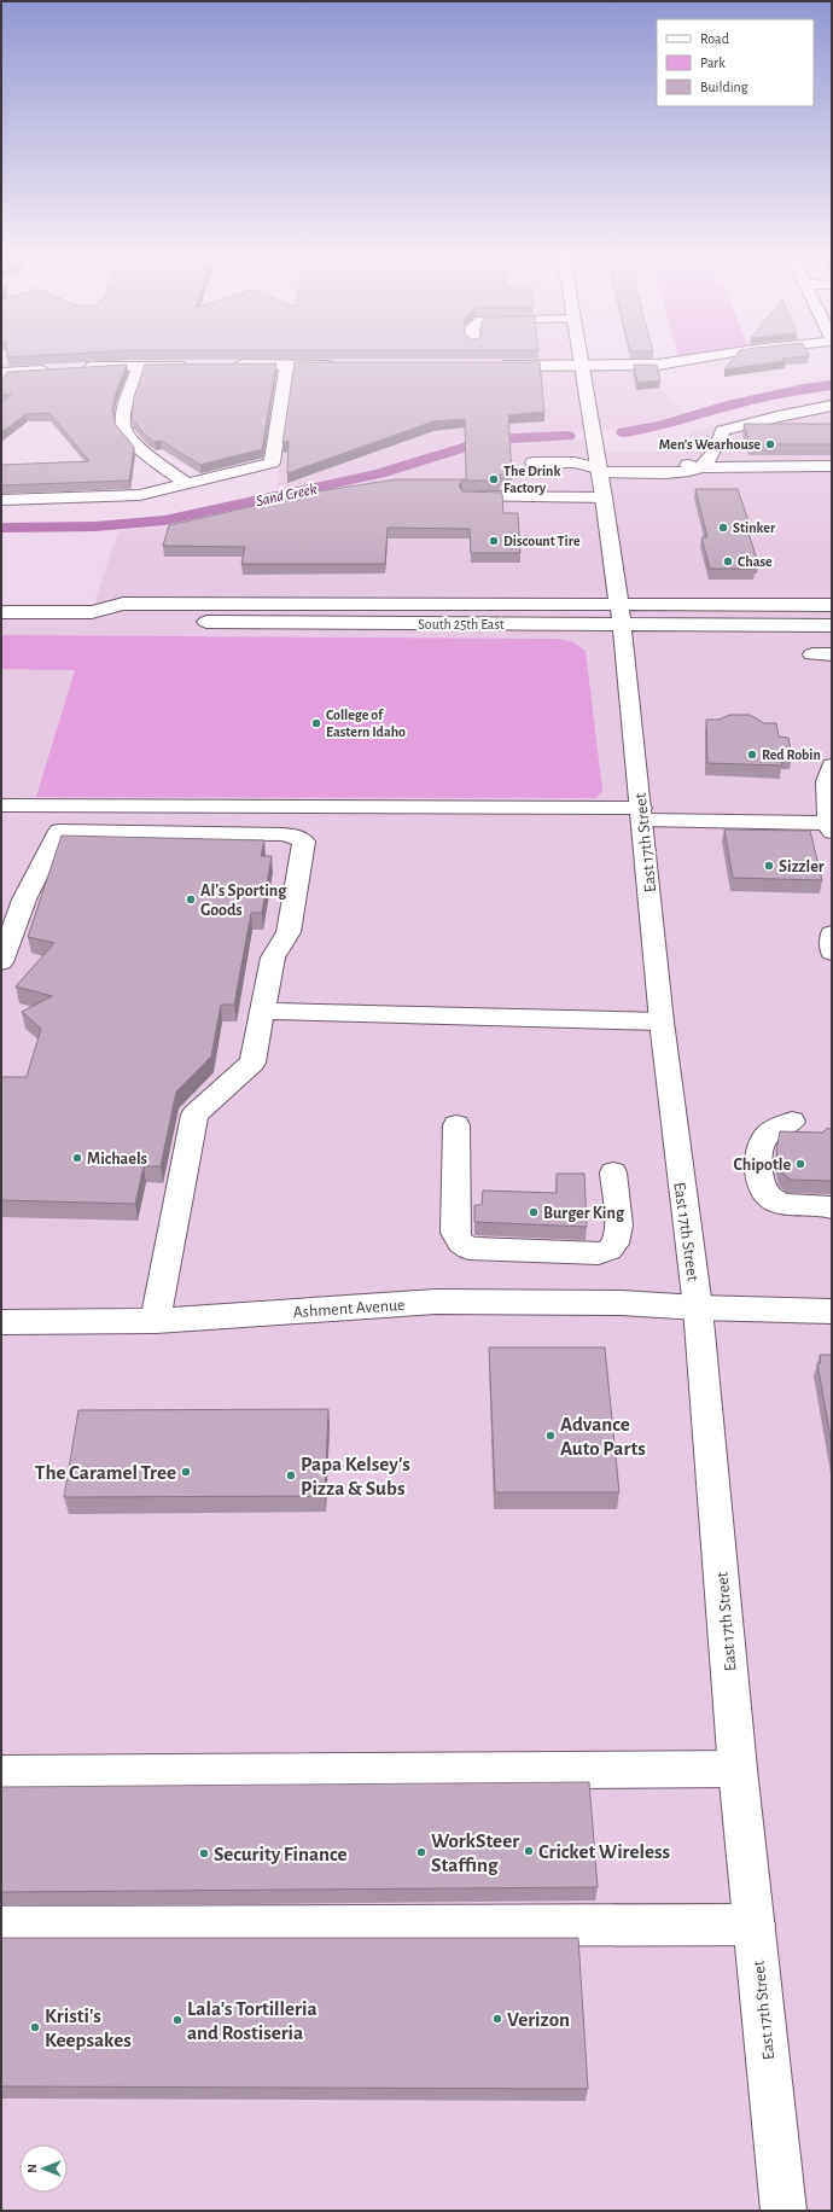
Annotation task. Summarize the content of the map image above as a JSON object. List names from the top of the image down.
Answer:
{
  "streets": {
    "main road": ["South 25th East", "East 17th Street", "Ashment Avenue"]
  },
  "crossings": [
    ["South 25th East", "East 17th Street"],
    ["East 17th Street", "Ashment Avenue"]
  ],
  "water": ["Sand Creek"],
  "places": [
    "Men's Wearhouse",
    "The Drink Factory",
    "Stinker",
    "Discount Tire",
    "Chase",
    "College of Eastern Idaho",
    "Red Robin",
    "Sizzler",
    "Al's Sporting Goods",
    "Michaels",
    "Chipotle",
    "Burger King",
    "Advance Auto Parts",
    "The Caramel Tree",
    "Papa Kelsey's Pizza & Subs",
    "Cricket Wireless",
    "WorkSteer Staffing",
    "Security Finance",
    "Verizon",
    "Lala's Tortilleria and Rostiseria",
    "Kristi's Keepsakes"
  ],
  "legend": ["Road", "Park", "Building"],
  "north": "left"
}
